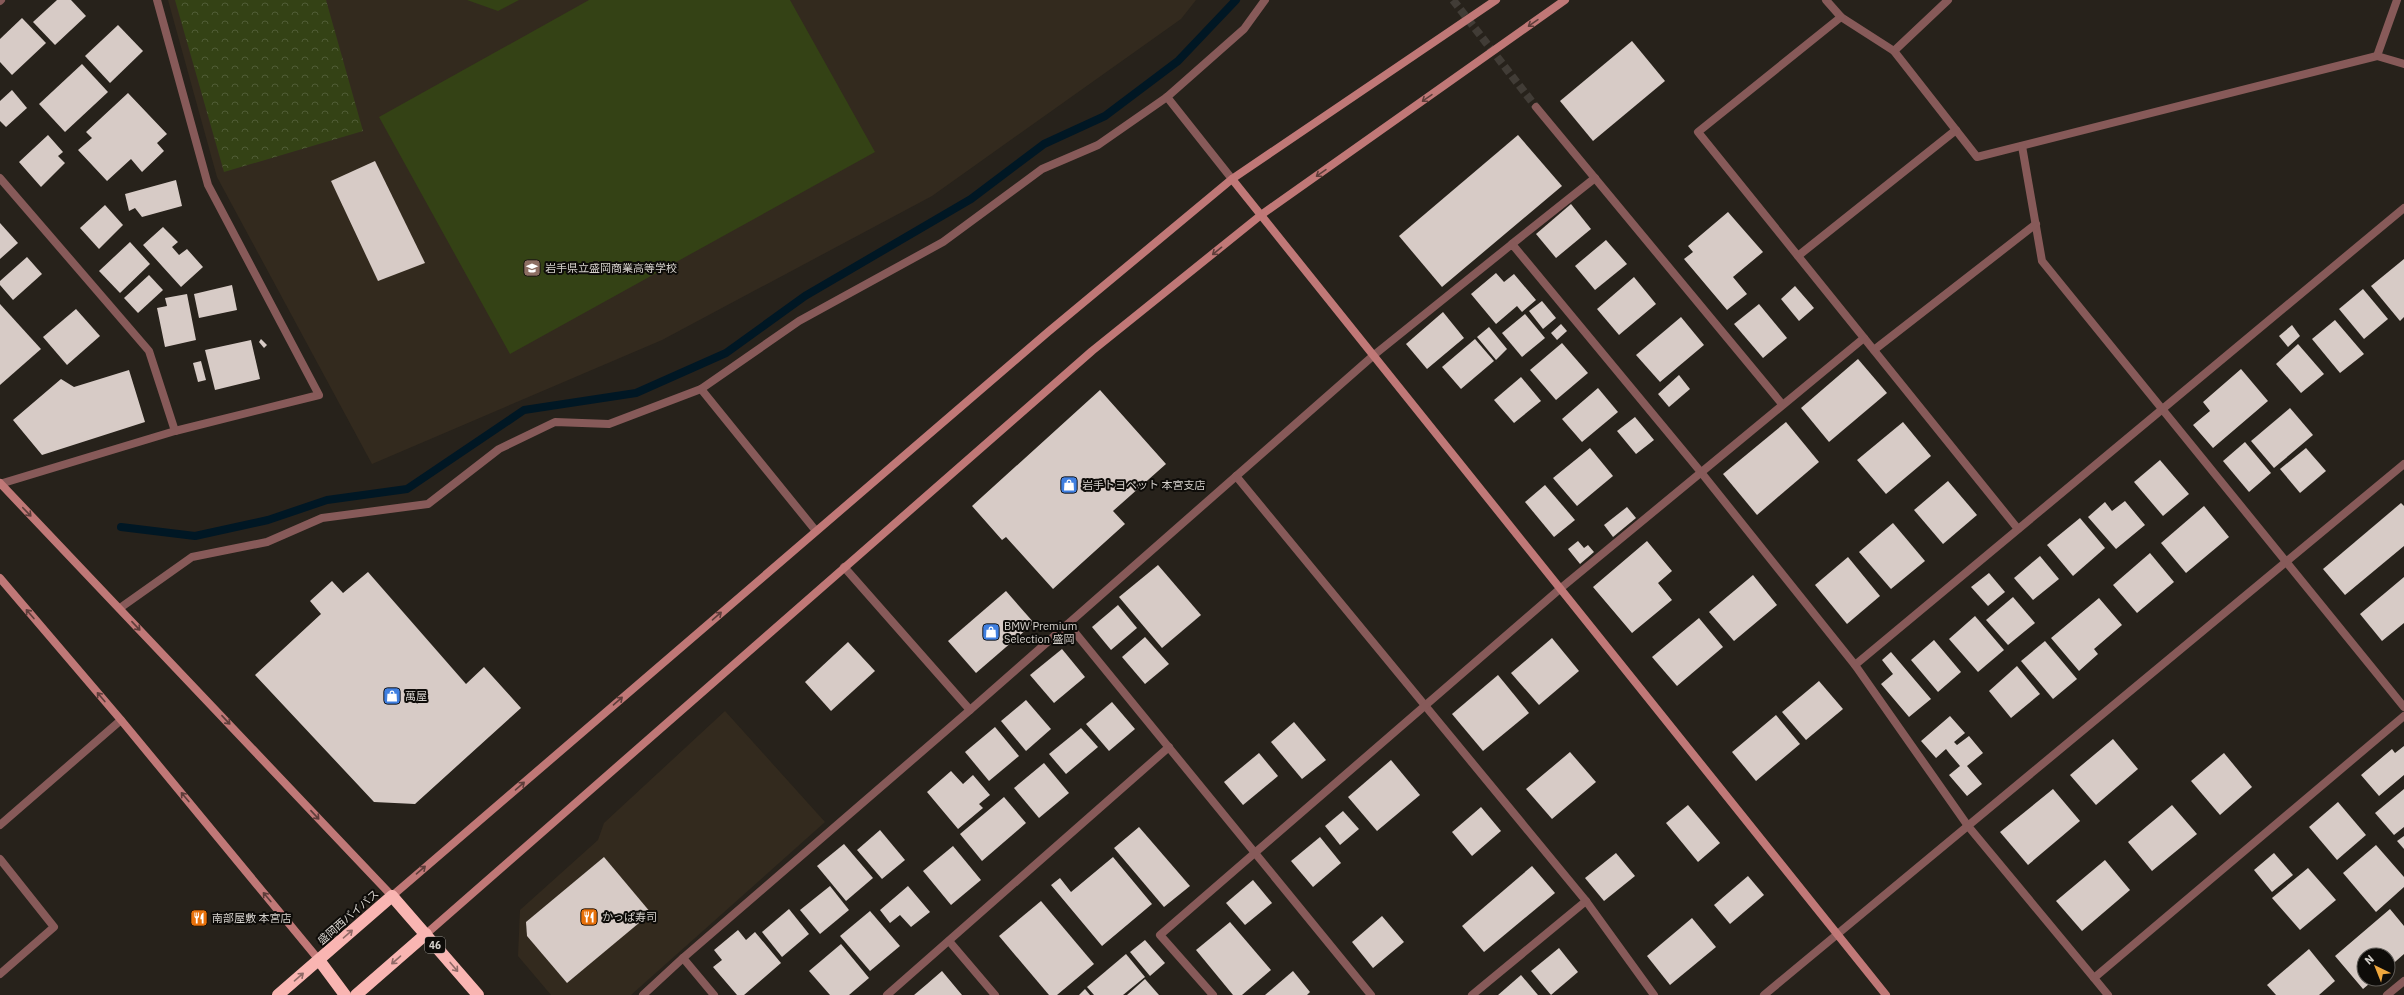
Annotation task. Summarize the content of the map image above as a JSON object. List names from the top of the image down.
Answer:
{
  "streets": {
    "highway": ["盛岡西バイパス", "46"]
  },
  "crossings": [
    ["盛岡西バイパス", "46"]
  ],
  "places": {
    "school or university": ["岩手県立盛岡商業高等学校"],
    "shop": ["岩手トヨペット 本宮支店", "BMW Premium Selection 盛岡", "萬屋"],
    "restaurant": ["かっぱ寿司", "南部屋敷 本宮店"]
  },
  "north": "top left"
}
